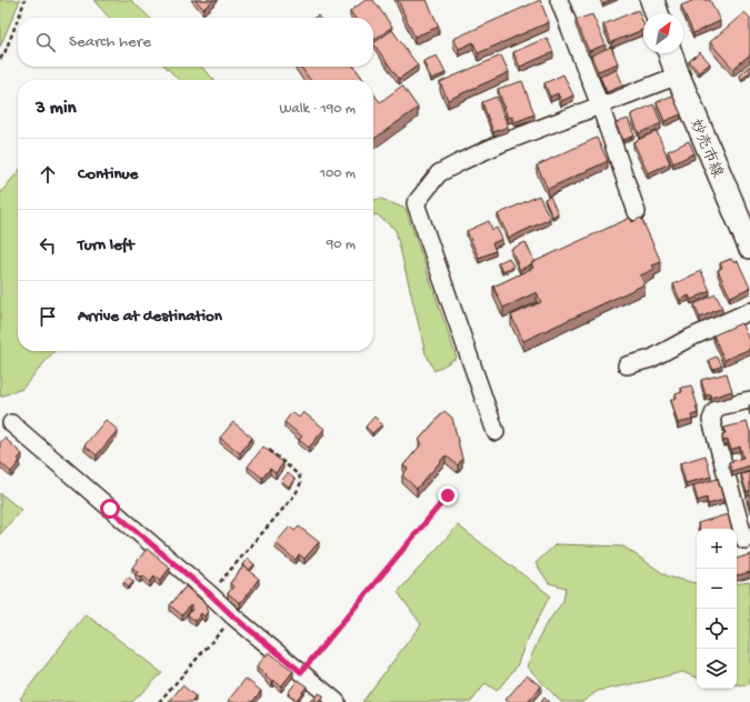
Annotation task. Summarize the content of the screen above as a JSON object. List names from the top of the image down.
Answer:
{
  "streets": {
    "main road": ["妙売市線"]
  },
  "north": "top right",
  "page": {
    "search": "Search here",
    "heading": ["3 min", "Walk · 190 m"],
    "list": [
      ["Continue", "100 m"],
      ["Turn left", "90 m"],
      "Arrive at destination"
    ],
    "map_buttons": ["+", "−"]
  }
}
